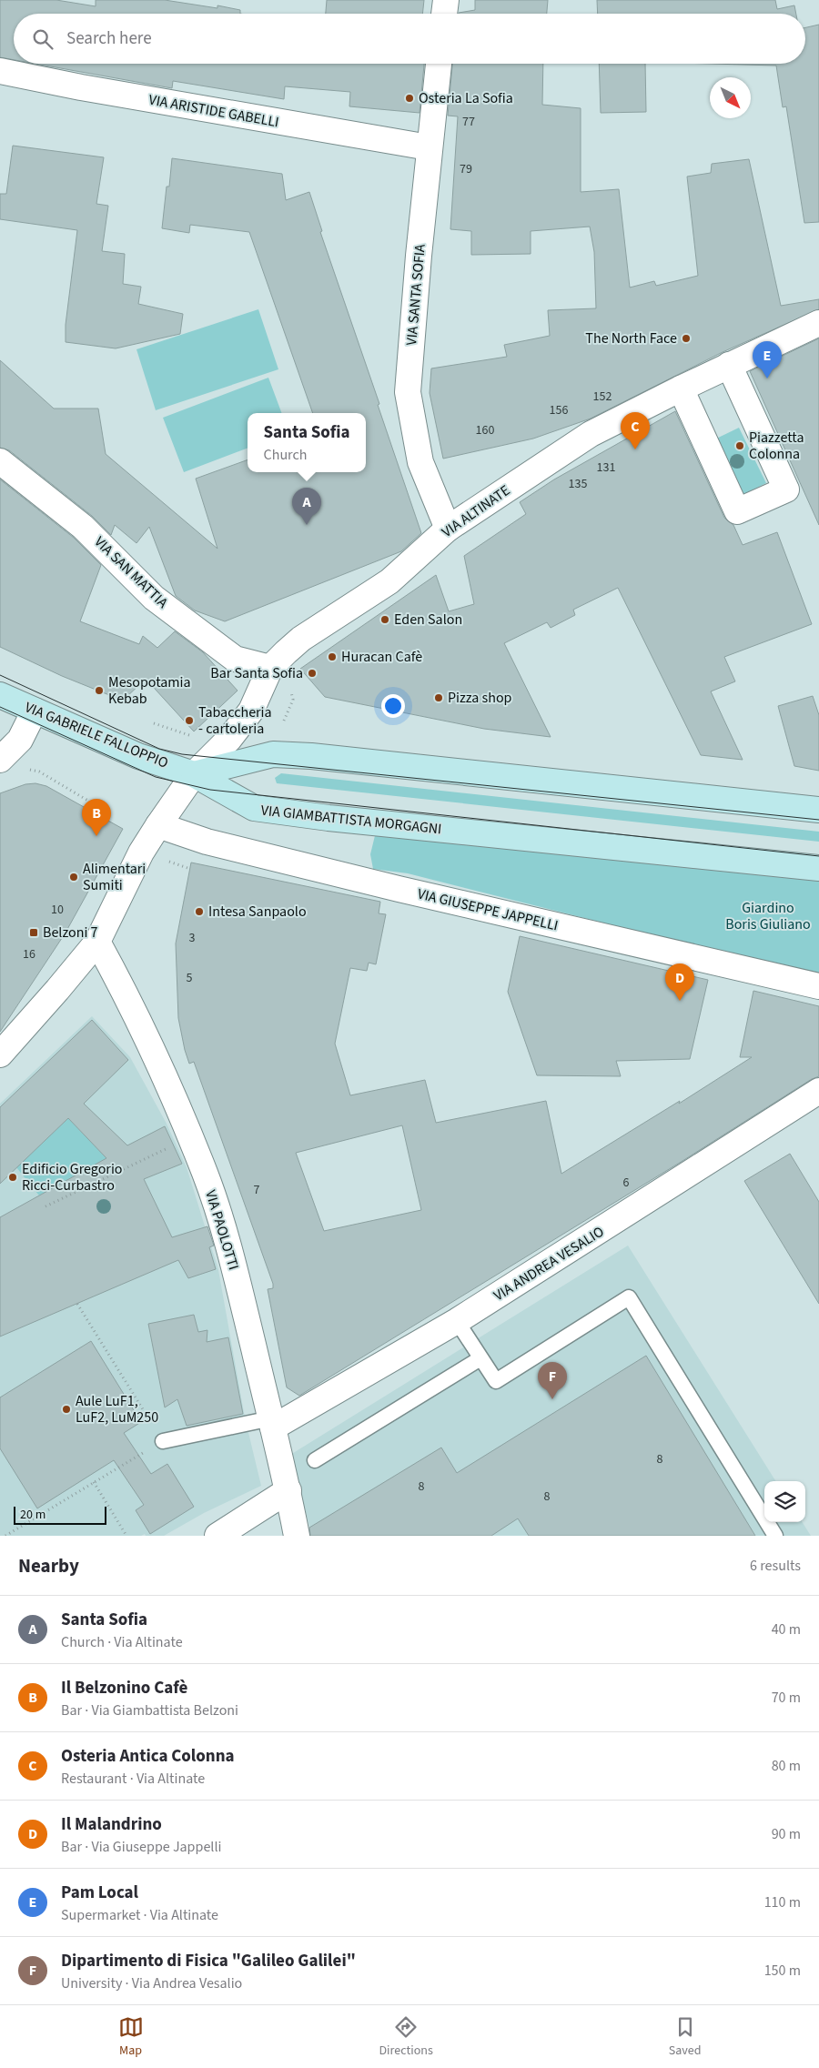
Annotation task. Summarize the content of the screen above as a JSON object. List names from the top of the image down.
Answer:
{
  "streets": {
    "street": [
      "VIA ARISTIDE GABELLI",
      "VIA SANTA SOFIA",
      "VIA ALTINATE",
      "VIA SAN MATTIA",
      "VIA GABRIELE FALLOPPIO",
      "VIA GIAMBATTISTA MORGAGNI",
      "VIA GIUSEPPE JAPPELLI",
      "VIA PAOLOTTI",
      "VIA ANDREA VESALIO"
    ]
  },
  "crossings": [
    ["VIA ARISTIDE GABELLI", "VIA SANTA SOFIA"],
    ["VIA SANTA SOFIA", "VIA ALTINATE"],
    ["VIA ALTINATE", "VIA SAN MATTIA"],
    ["VIA ALTINATE", "VIA GABRIELE FALLOPPIO"],
    ["VIA ALTINATE", "VIA GIAMBATTISTA MORGAGNI"],
    ["VIA ALTINATE", "VIA GIUSEPPE JAPPELLI"],
    ["VIA ALTINATE", "VIA PAOLOTTI"],
    ["VIA GABRIELE FALLOPPIO", "VIA GIAMBATTISTA MORGAGNI"],
    ["VIA PAOLOTTI", "VIA ANDREA VESALIO"]
  ],
  "parks": ["Giardino Boris Giuliano"],
  "places": {
    "other": [
      "Osteria La Sofia",
      "The North Face",
      "Piazzetta Colonna",
      "Eden Salon",
      "Huracan Cafè",
      "Bar Santa Sofia",
      "Mesopotamia Kebab",
      "Pizza shop",
      "Tabaccheria - cartoleria",
      "Alimentari Sumiti",
      "Intesa Sanpaolo",
      "Edificio Gregorio Ricci-Curbastro",
      "Aule LuF1, LuF2, LuM250"
    ],
    "transit": ["Belzoni 7"]
  },
  "house_numbers": [
    "77",
    "79",
    "152",
    "156",
    "160",
    "131",
    "135",
    "10",
    "3",
    "16",
    "5",
    "6",
    "7",
    "8",
    "8",
    "8"
  ],
  "scale_bar": "20 m",
  "north": "bottom right",
  "page": {
    "search": "Search here",
    "pins": [
      "E",
      "C",
      "A",
      "B",
      "D",
      "F"
    ],
    "popup": ["Santa Sofia", "Church"],
    "scale": "20 m",
    "heading": ["Nearby", "6 results"],
    "list": [
      {
        "mark": "A",
        "name": "Santa Sofia",
        "note": "Church · Via Altinate",
        "value": "40 m"
      },
      {
        "mark": "B",
        "name": "Il Belzonino Cafè",
        "note": "Bar · Via Giambattista Belzoni",
        "value": "70 m"
      },
      {
        "mark": "C",
        "name": "Osteria Antica Colonna",
        "note": "Restaurant · Via Altinate",
        "value": "80 m"
      },
      {
        "mark": "D",
        "name": "Il Malandrino",
        "note": "Bar · Via Giuseppe Jappelli",
        "value": "90 m"
      },
      {
        "mark": "E",
        "name": "Pam Local",
        "note": "Supermarket · Via Altinate",
        "value": "110 m"
      },
      {
        "mark": "F",
        "name": "Dipartimento di Fisica \"Galileo Galilei\"",
        "note": "University · Via Andrea Vesalio",
        "value": "150 m"
      }
    ],
    "nav": ["Map", "Directions", "Saved"]
  }
}
